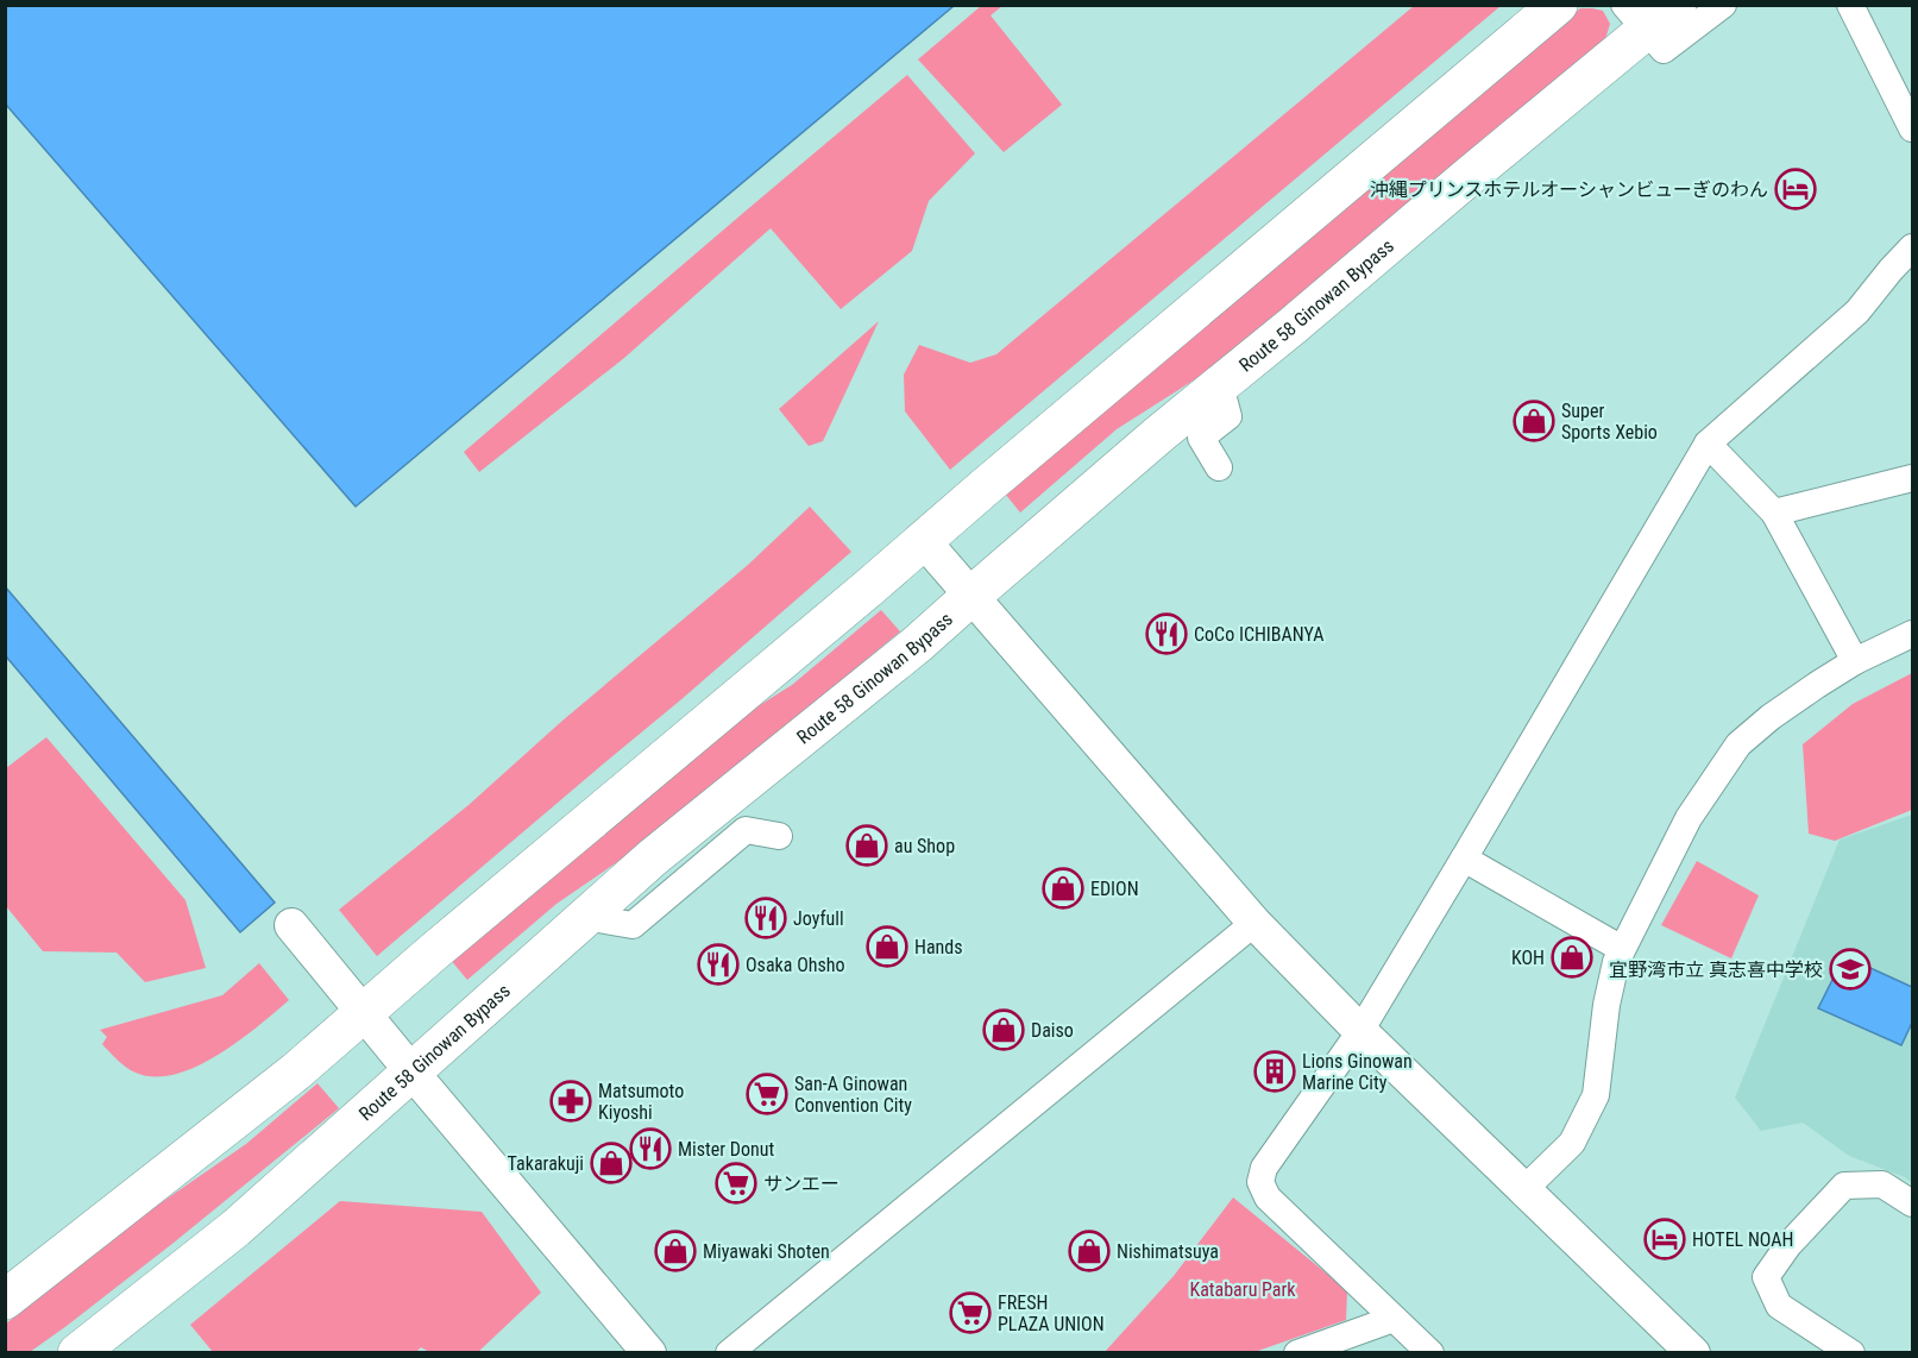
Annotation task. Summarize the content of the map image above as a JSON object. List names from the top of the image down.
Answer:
{
  "streets": {
    "highway": ["Route 58 Ginowan Bypass"]
  },
  "parks": ["Katabaru Park"],
  "places": {
    "hotel": ["沖縄プリンスホテルオーシャンビューぎのわん", "HOTEL NOAH"],
    "shop": [
      "Super Sports Xebio",
      "au Shop",
      "EDION",
      "Hands",
      "KOH",
      "Daiso",
      "Takarakuji",
      "Miyawaki Shoten",
      "Nishimatsuya"
    ],
    "restaurant": [
      "CoCo ICHIBANYA",
      "Joyfull",
      "Osaka Ohsho",
      "Mister Donut"
    ],
    "school or university": ["宜野湾市立 真志喜中学校"],
    "building": ["Lions Ginowan Marine City"],
    "supermarket": ["San-A Ginowan Convention City", "サンエー", "FRESH PLAZA UNION"],
    "pharmacy": ["Matsumoto Kiyoshi"]
  }
}
